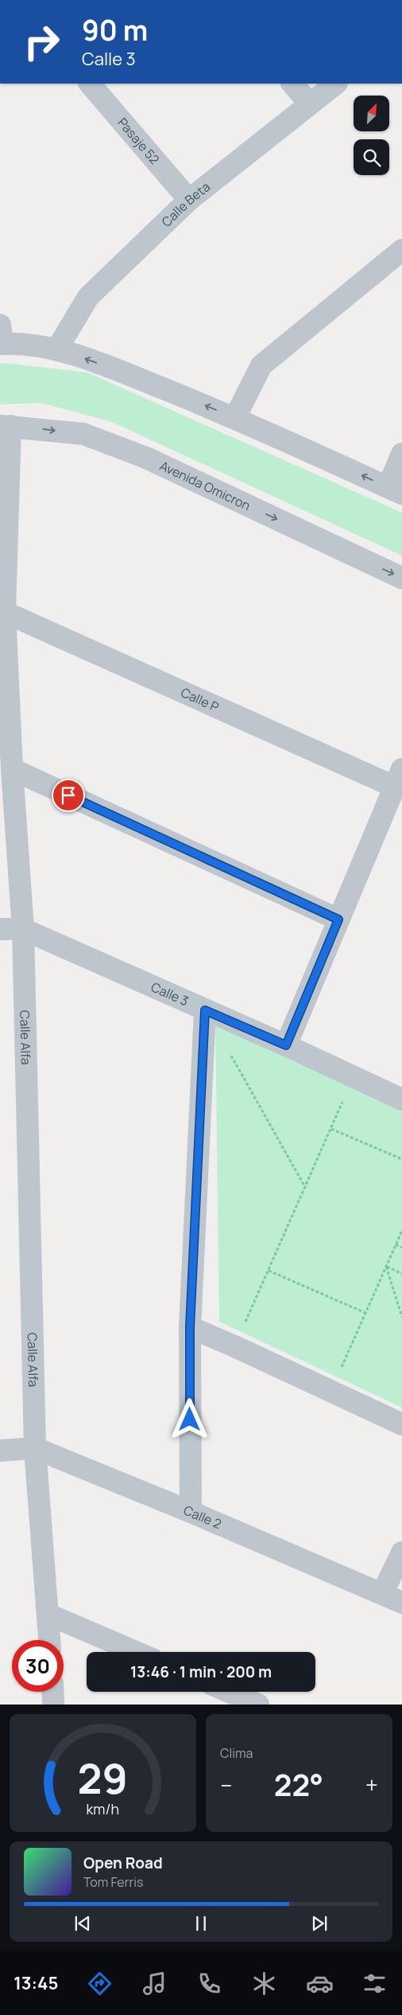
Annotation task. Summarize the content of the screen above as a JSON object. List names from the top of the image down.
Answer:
{
  "streets": {
    "street": [
      "Pasaje 52",
      "Calle Beta",
      "Avenida Omicron",
      "Calle P",
      "Calle 3",
      "Calle Alfa",
      "Calle 2"
    ]
  },
  "crossings": [
    ["Pasaje 52", "Calle Beta"],
    ["Avenida Omicron", "Calle Alfa"],
    ["Calle P", "Calle Alfa"],
    ["Calle 3", "Calle Alfa"],
    ["Calle Alfa", "Calle 2"]
  ],
  "north": "top right",
  "page": {
    "turn": ["90 m", "Calle 3"],
    "limit": "30",
    "trip": "13:46 · 1 min · 200 m",
    "tile": "Clima",
    "heat": ["−", "22°", "+"],
    "song": ["Open Road", "Tom Ferris"],
    "tabs": "13:45",
    "gauge": ["29", "km/h"]
  }
}
